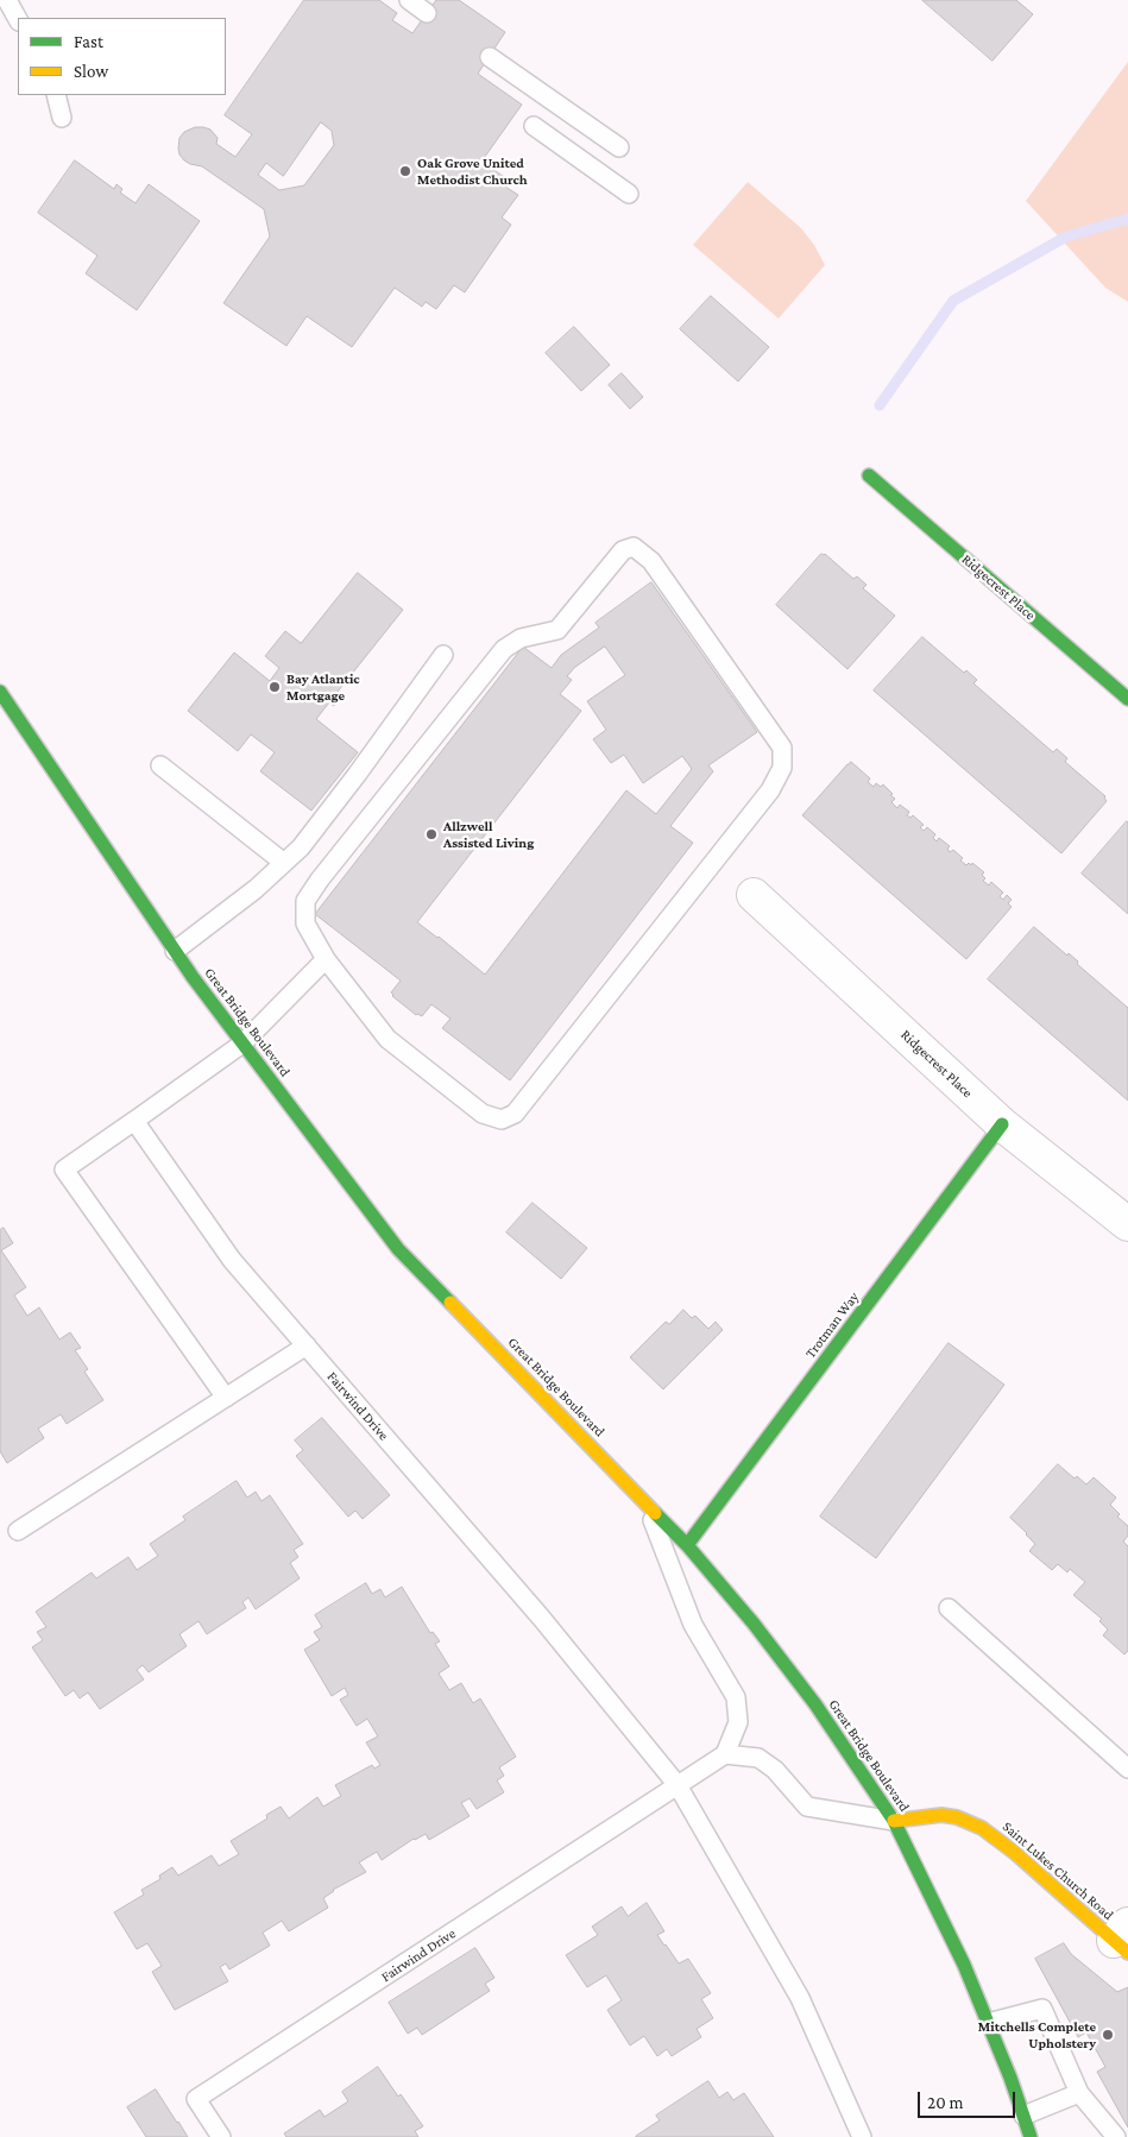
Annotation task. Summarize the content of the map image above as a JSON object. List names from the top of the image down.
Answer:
{
  "streets": {
    "main road": [
      "Ridgecrest Place",
      "Great Bridge Boulevard",
      "Trotman Way",
      "Saint Lukes Church Road"
    ],
    "lane": ["Fairwind Drive"]
  },
  "crossings": [
    ["Ridgecrest Place", "Trotman Way"],
    ["Great Bridge Boulevard", "Trotman Way"],
    ["Great Bridge Boulevard", "Saint Lukes Church Road"]
  ],
  "places": [
    "Oak Grove United Methodist Church",
    "Bay Atlantic Mortgage",
    "Allzwell Assisted Living",
    "Mitchells Complete Upholstery"
  ],
  "legend": ["Fast", "Slow"],
  "scale_bar": "20 m"
}
